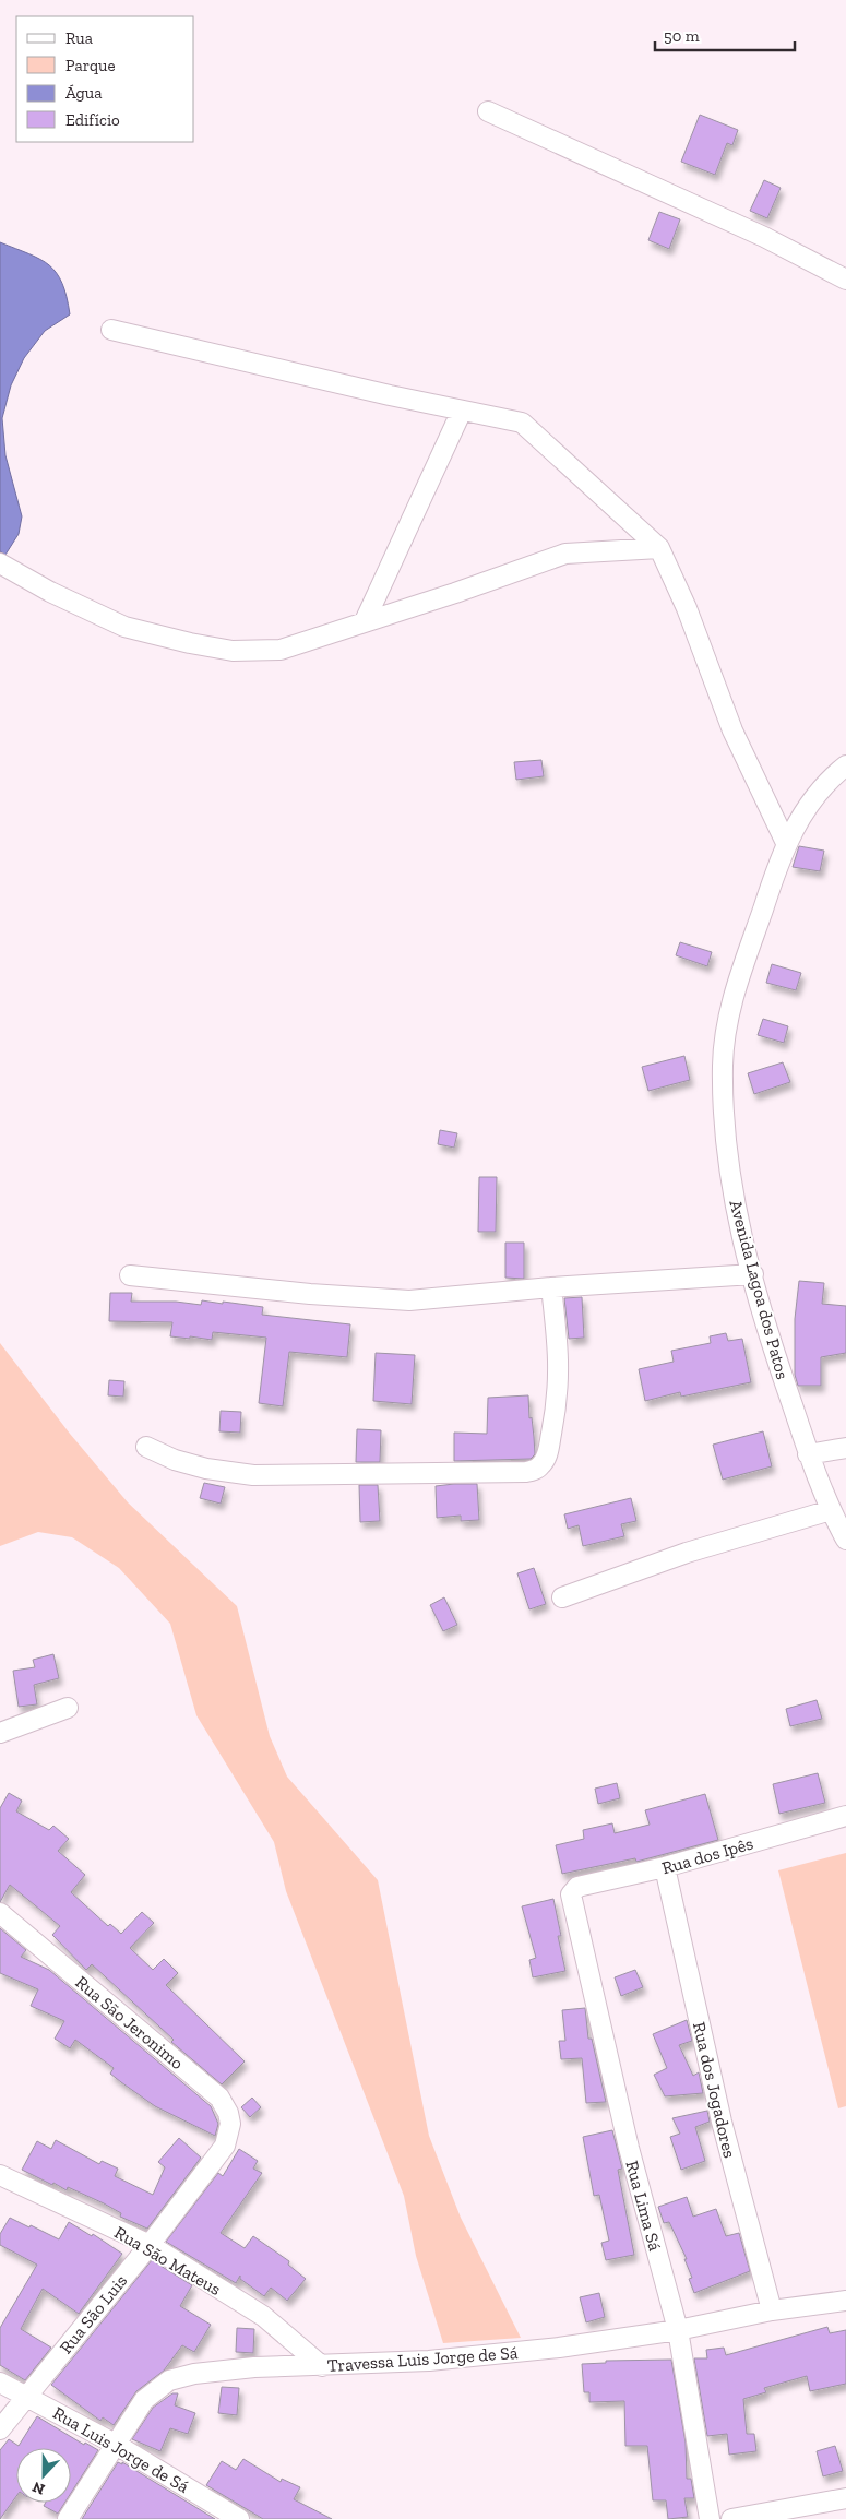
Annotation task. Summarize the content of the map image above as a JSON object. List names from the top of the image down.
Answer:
{
  "streets": {
    "street": [
      "Avenida Lagoa dos Patos",
      "Rua dos Ipês",
      "Rua São Jeronimo",
      "Rua dos Jogadores",
      "Rua Lima Sá",
      "Rua São Mateus",
      "Rua São Luis",
      "Travessa Luis Jorge de Sá",
      "Rua Luis Jorge de Sá"
    ]
  },
  "crossings": [
    ["Rua dos Ipês", "Rua dos Jogadores"],
    ["Rua dos Ipês", "Rua Lima Sá"],
    ["Rua São Jeronimo", "Rua São Luis"],
    ["Rua dos Jogadores", "Travessa Luis Jorge de Sá"],
    ["Rua Lima Sá", "Travessa Luis Jorge de Sá"],
    ["Rua São Mateus", "Rua São Luis"],
    ["Rua São Mateus", "Travessa Luis Jorge de Sá"],
    ["Rua São Luis", "Rua Luis Jorge de Sá"],
    ["Travessa Luis Jorge de Sá", "Rua Luis Jorge de Sá"]
  ],
  "legend": [
    "Rua",
    "Parque",
    "Água",
    "Edifício"
  ],
  "scale_bar": "50 m",
  "north": "bottom"
}
